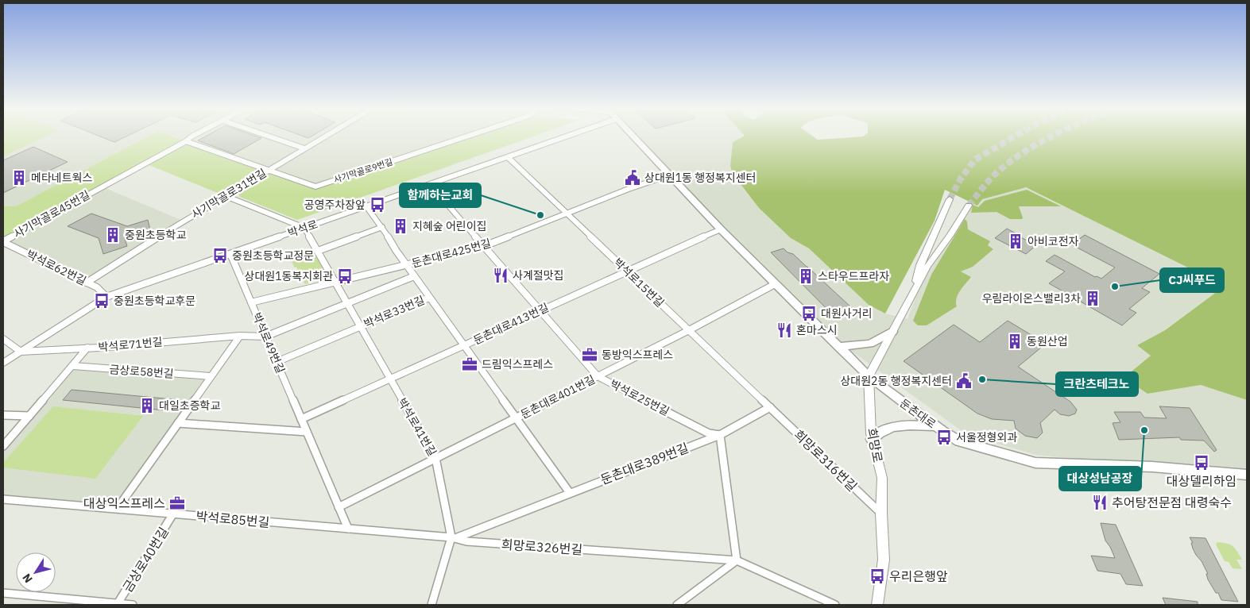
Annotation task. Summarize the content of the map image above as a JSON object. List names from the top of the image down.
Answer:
{
  "streets": {
    "main road": ["둔촌대로", "희망로"],
    "street": [
      "사기막골로9번길",
      "사기막골로31번길",
      "사기막골로45번길",
      "박석로",
      "둔촌대로425번길",
      "박석로62번길",
      "박석로15번길",
      "박석로33번길",
      "둔촌대로413번길",
      "박석로49번길",
      "박석로71번길",
      "금상로58번길",
      "둔촌대로401번길",
      "박석로25번길",
      "박석로41번길",
      "희망로316번길",
      "둔촌대로389번길",
      "박석로85번길",
      "희망로326번길",
      "금상로40번길"
    ]
  },
  "crossings": [
    ["사기막골로9번길", "사기막골로31번길"],
    ["사기막골로9번길", "사기막골로45번길"],
    ["사기막골로31번길", "박석로62번길"],
    ["사기막골로45번길", "박석로62번길"],
    ["박석로", "박석로62번길"],
    ["박석로", "박석로15번길"],
    ["박석로", "박석로33번길"],
    ["박석로", "박석로49번길"],
    ["박석로", "박석로71번길"],
    ["박석로", "박석로25번길"],
    ["박석로", "박석로41번길"],
    ["둔촌대로425번길", "박석로15번길"],
    ["둔촌대로425번길", "박석로33번길"],
    ["둔촌대로425번길", "박석로49번길"],
    ["둔촌대로425번길", "박석로25번길"],
    ["둔촌대로425번길", "둔촌대로"],
    ["둔촌대로425번길", "박석로41번길"],
    ["박석로15번길", "둔촌대로413번길"],
    ["박석로15번길", "둔촌대로401번길"],
    ["박석로15번길", "희망로316번길"],
    ["박석로15번길", "둔촌대로389번길"],
    ["박석로33번길", "둔촌대로413번길"],
    ["박석로33번길", "둔촌대로401번길"],
    ["박석로33번길", "박석로41번길"],
    ["박석로33번길", "둔촌대로389번길"],
    ["둔촌대로413번길", "박석로49번길"],
    ["둔촌대로413번길", "박석로25번길"],
    ["둔촌대로413번길", "둔촌대로"],
    ["둔촌대로413번길", "박석로41번길"],
    ["박석로49번길", "박석로71번길"],
    ["박석로49번길", "둔촌대로401번길"],
    ["박석로49번길", "박석로85번길"],
    ["박석로49번길", "희망로326번길"],
    ["둔촌대로401번길", "박석로25번길"],
    ["둔촌대로401번길", "둔촌대로"],
    ["둔촌대로401번길", "박석로41번길"],
    ["박석로25번길", "둔촌대로389번길"],
    ["둔촌대로", "희망로"],
    ["박석로41번길", "둔촌대로389번길"],
    ["박석로41번길", "희망로326번길"],
    ["희망로", "희망로316번길"],
    ["희망로316번길", "둔촌대로389번길"],
    ["둔촌대로389번길", "희망로326번길"],
    ["박석로85번길", "희망로326번길"],
    ["박석로85번길", "금상로40번길"]
  ],
  "places": {
    "building": [
      "메타네트웍스",
      "지혜숲 어린이집",
      "중원초등학교",
      "아비코전자",
      "스타우드프라자",
      "우림라이온스밸리3차",
      "동원산업",
      "대일초증학교"
    ],
    "public building": ["상대원1동 행정복지센터", "상대원2동 행정복지센터"],
    "bus stop": [
      "공영주차장앞",
      "중원초등학교정문",
      "상대원1동복지회관",
      "중원초등학교후문",
      "대원사거리",
      "서울정형외과",
      "대상델리하임",
      "우리은행앞"
    ],
    "other": [
      "함께하는교회",
      "CJ씨푸드",
      "크란츠테크노",
      "대상성남공장"
    ],
    "restaurant": ["사계절맛집", "혼마스시", "추어탕전문점 대령숙수"],
    "office": ["동방익스프레스", "드림익스프레스", "대상익스프레스"]
  },
  "north": "bottom left"
}
